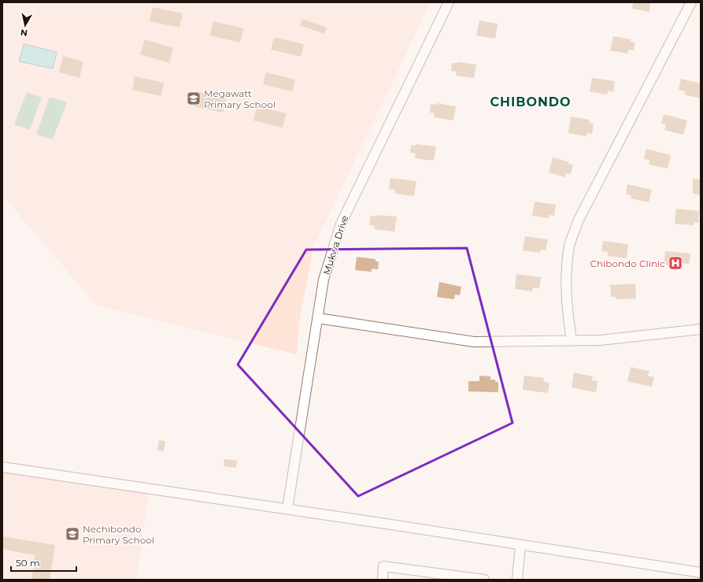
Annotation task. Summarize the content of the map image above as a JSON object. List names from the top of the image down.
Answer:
{
  "streets": {
    "street": ["Mukwa Drive"]
  },
  "districts": ["CHIBONDO"],
  "places": {
    "school or university": ["Megawatt Primary School", "Nechibondo Primary School"],
    "hospital": ["Chibondo Clinic"]
  },
  "scale_bar": "50 m",
  "north": "bottom"
}
